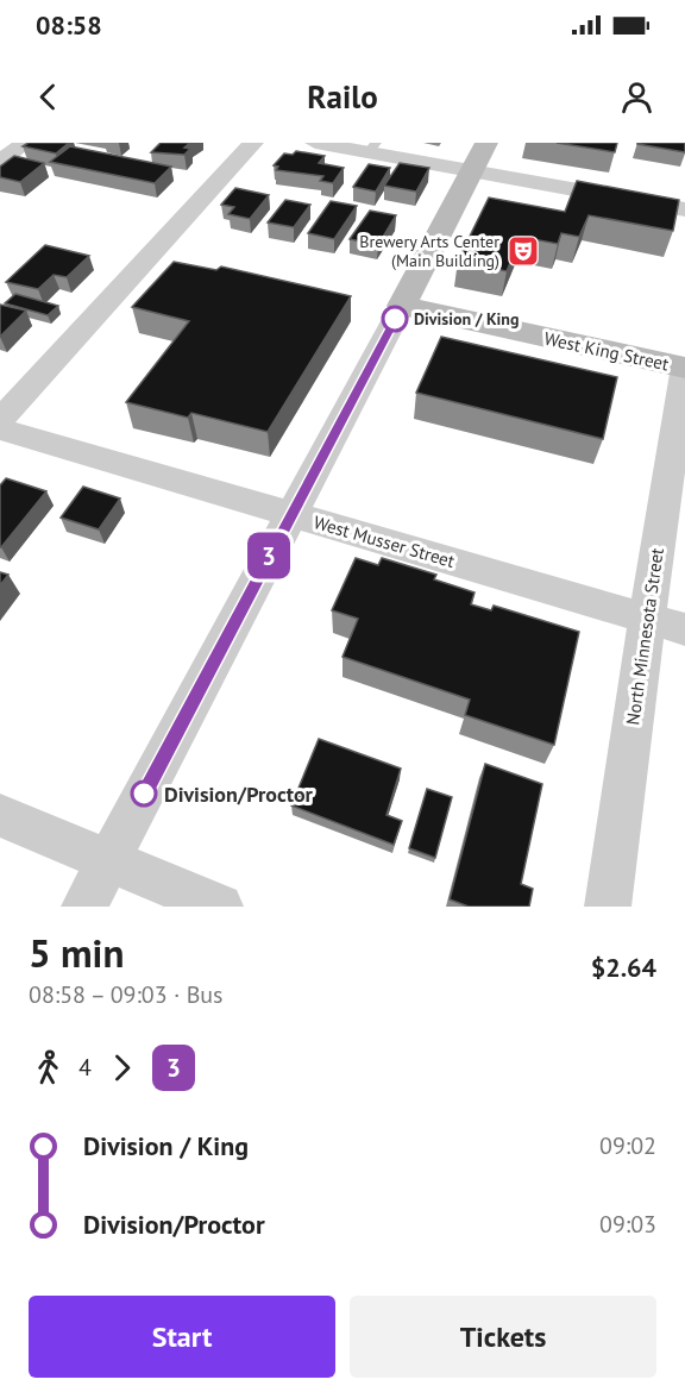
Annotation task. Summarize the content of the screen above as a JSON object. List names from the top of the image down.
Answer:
{
  "streets": {
    "street": ["West King Street", "West Musser Street", "North Minnesota Street"]
  },
  "crossings": [
    ["West King Street", "North Minnesota Street"],
    ["West Musser Street", "North Minnesota Street"]
  ],
  "places": {
    "theatre": ["Brewery Arts Center (Main Building)"],
    "other": ["Division / King", "Division/Proctor"]
  },
  "lines": ["bus line 3"],
  "page": {
    "status": "08:58",
    "header": "Railo",
    "on_map": "3",
    "heading": ["5 min", "08:58 – 09:03 · Bus", "$2.64"],
    "legs": ["4", "3"],
    "list": [
      {
        "name": "Division / King",
        "value": "09:02"
      },
      {
        "name": "Division/Proctor",
        "value": "09:03"
      }
    ],
    "buttons": ["Start", "Tickets"]
  }
}
